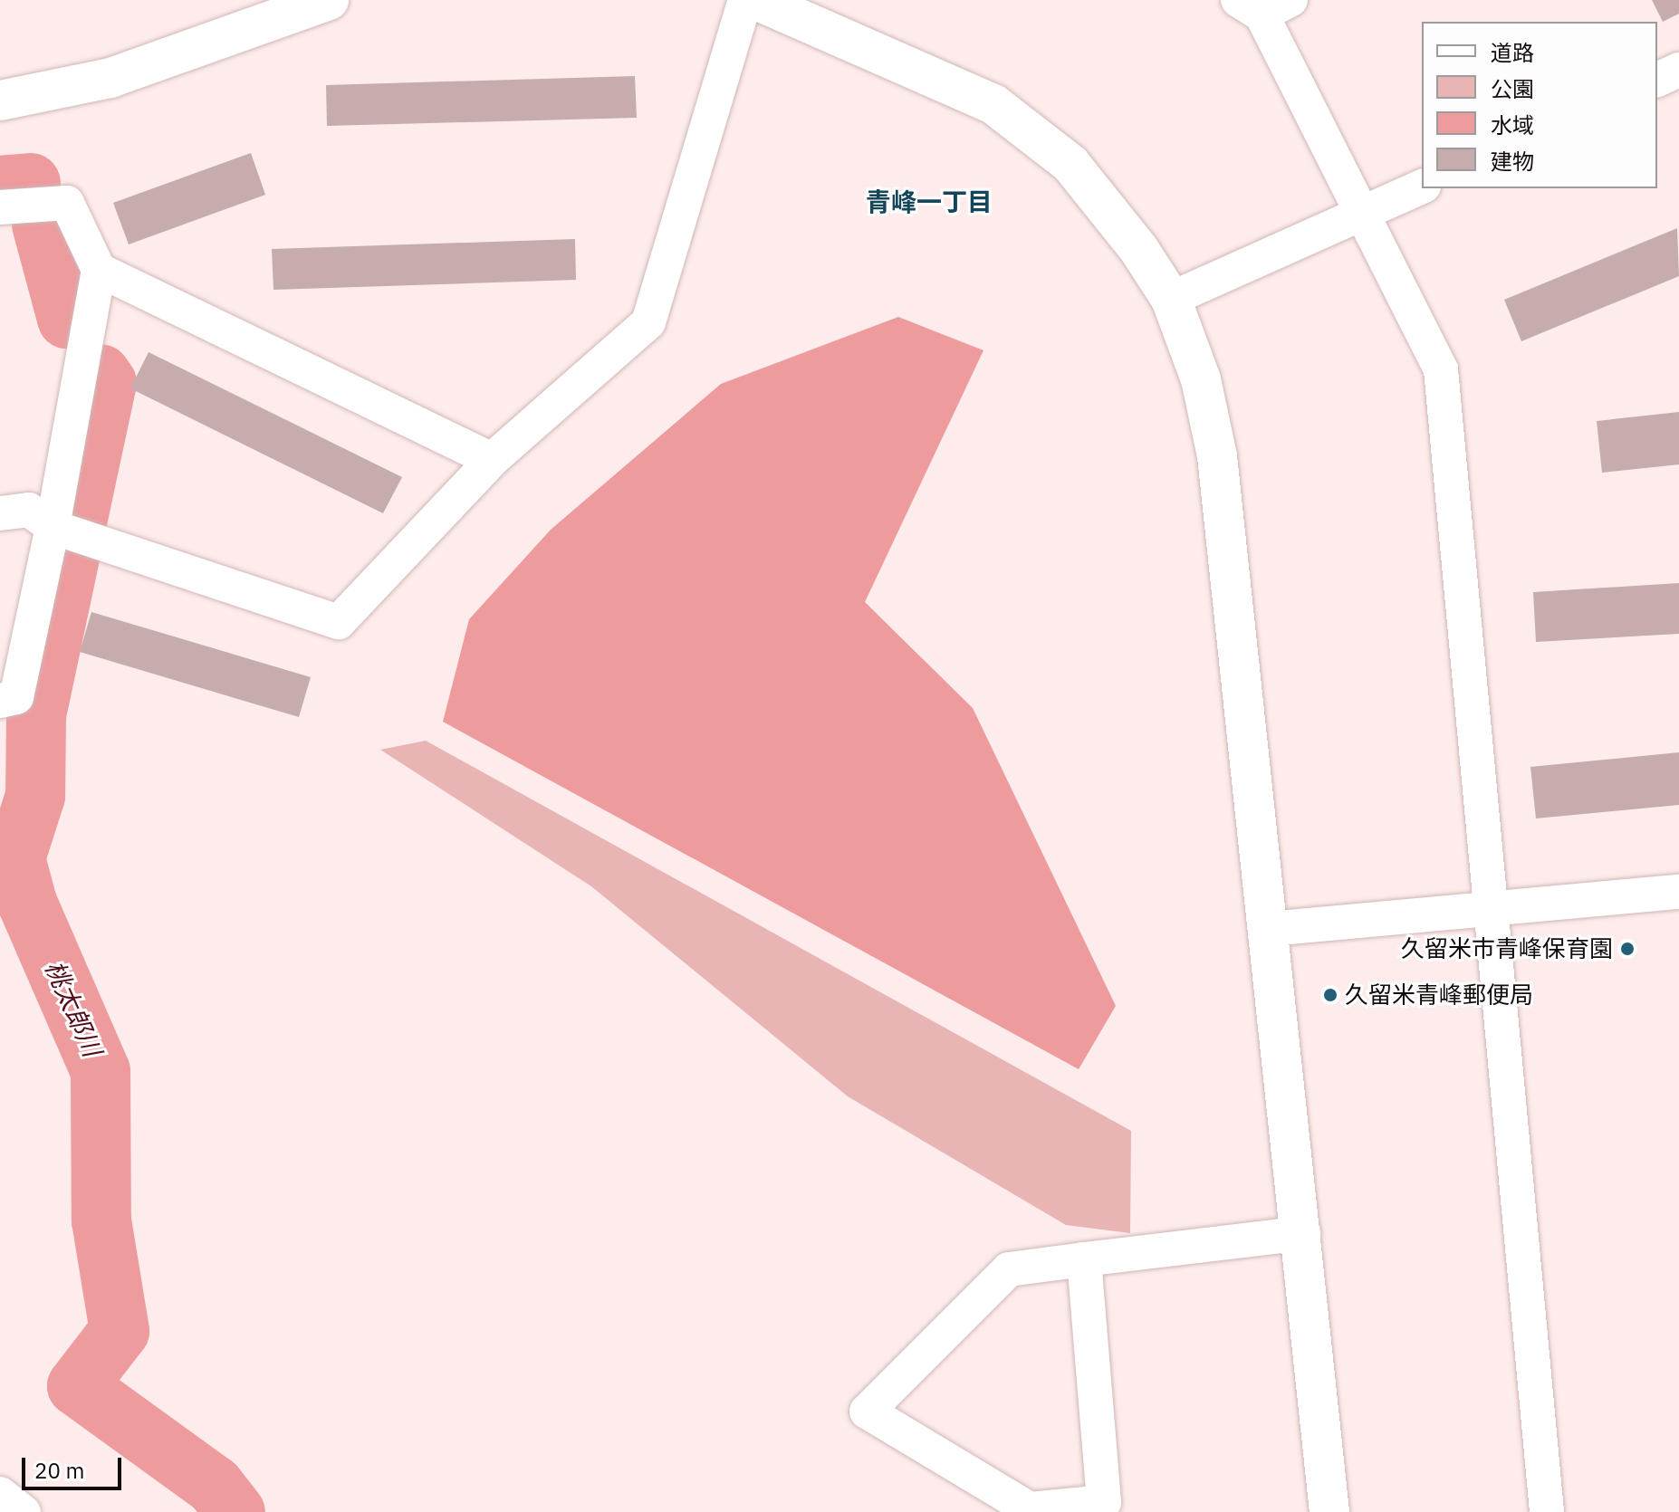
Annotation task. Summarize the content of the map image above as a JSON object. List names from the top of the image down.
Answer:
{
  "districts": ["青峰一丁目"],
  "water": ["桃太郎川"],
  "places": ["久留米市青峰保育園", "久留米青峰郵便局"],
  "legend": [
    "道路",
    "公園",
    "水域",
    "建物"
  ],
  "scale_bar": "20 m"
}
